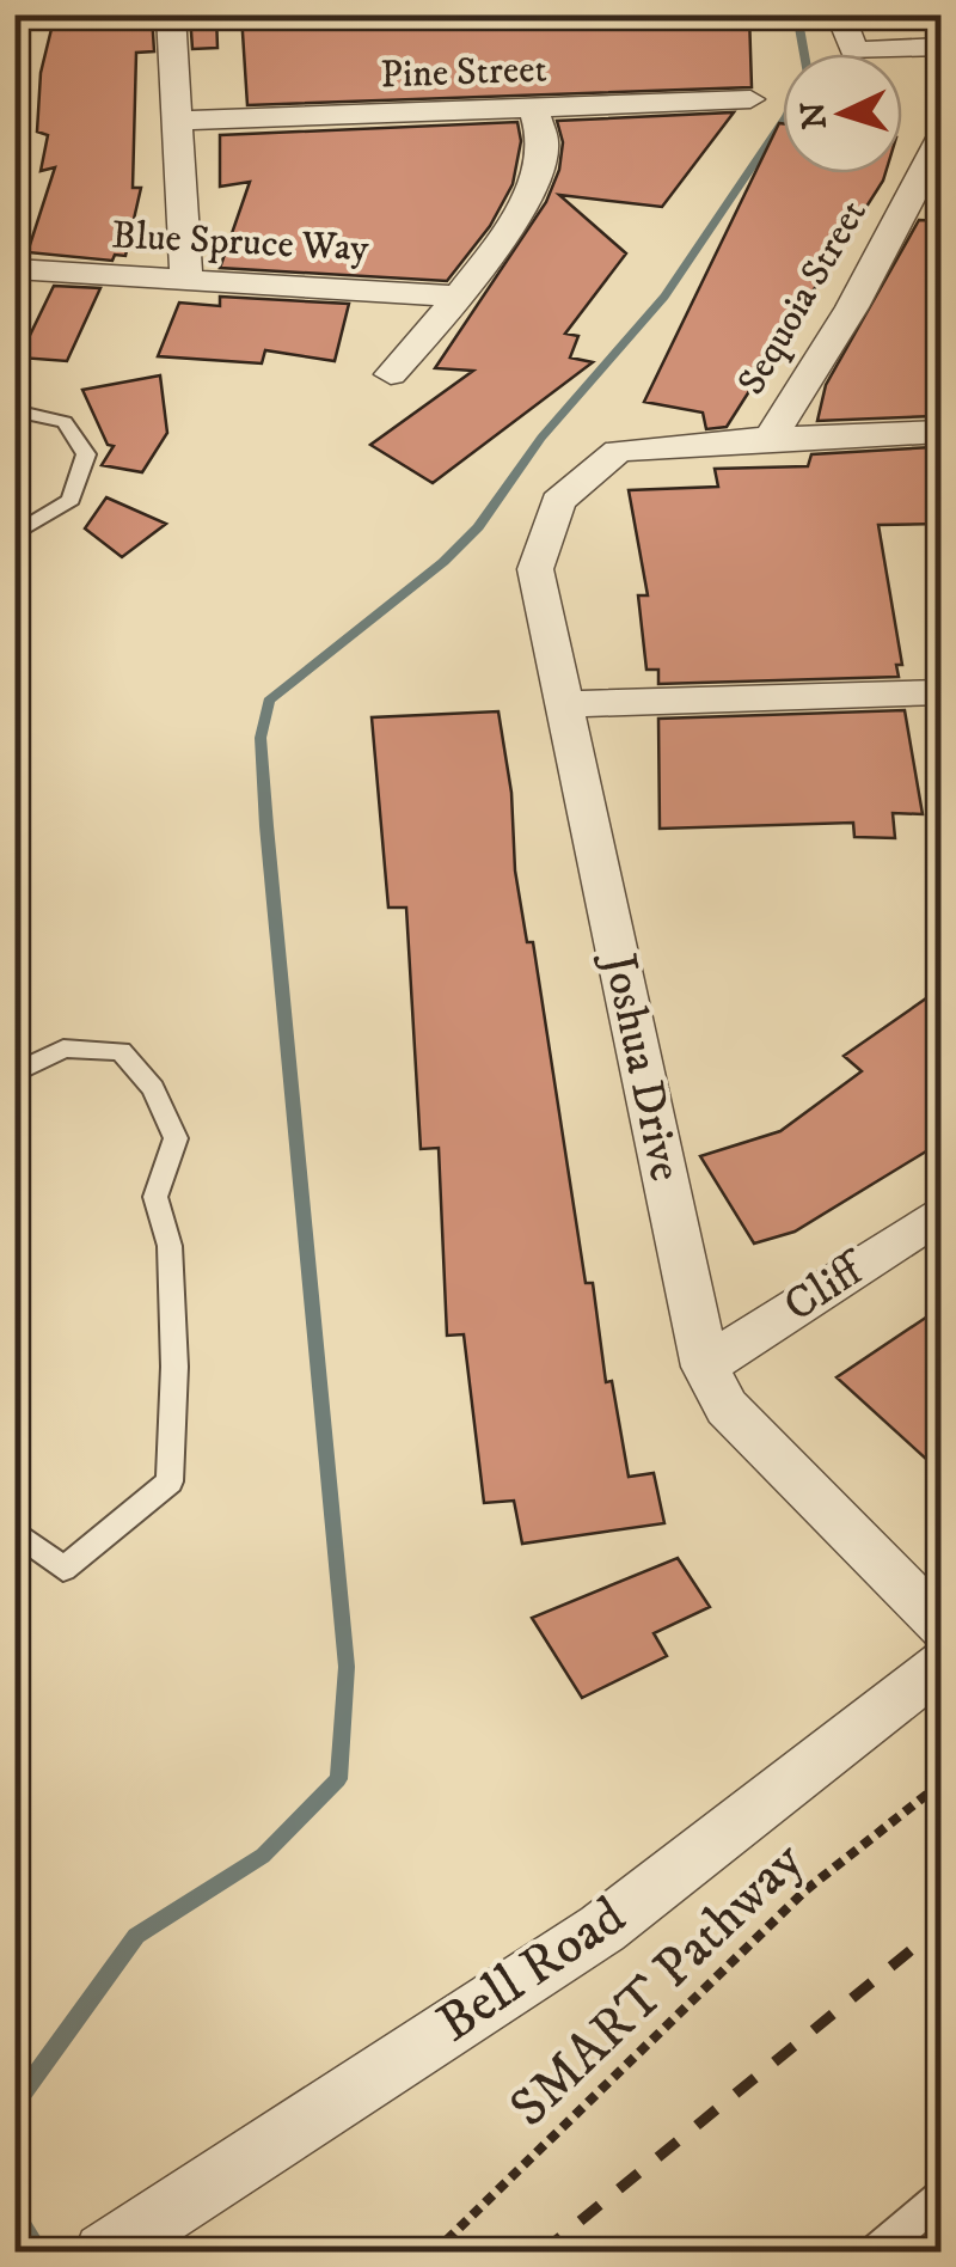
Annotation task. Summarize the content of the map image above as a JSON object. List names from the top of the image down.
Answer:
{
  "streets": {
    "street": [
      "Pine Street",
      "Blue Spruce Way",
      "Sequoia Street",
      "Joshua Drive",
      "Cliff",
      "Bell Road"
    ],
    "path": ["SMART Pathway"]
  },
  "crossings": [
    ["Sequoia Street", "Joshua Drive"],
    ["Joshua Drive", "Cliff"]
  ],
  "north": "left"
}
